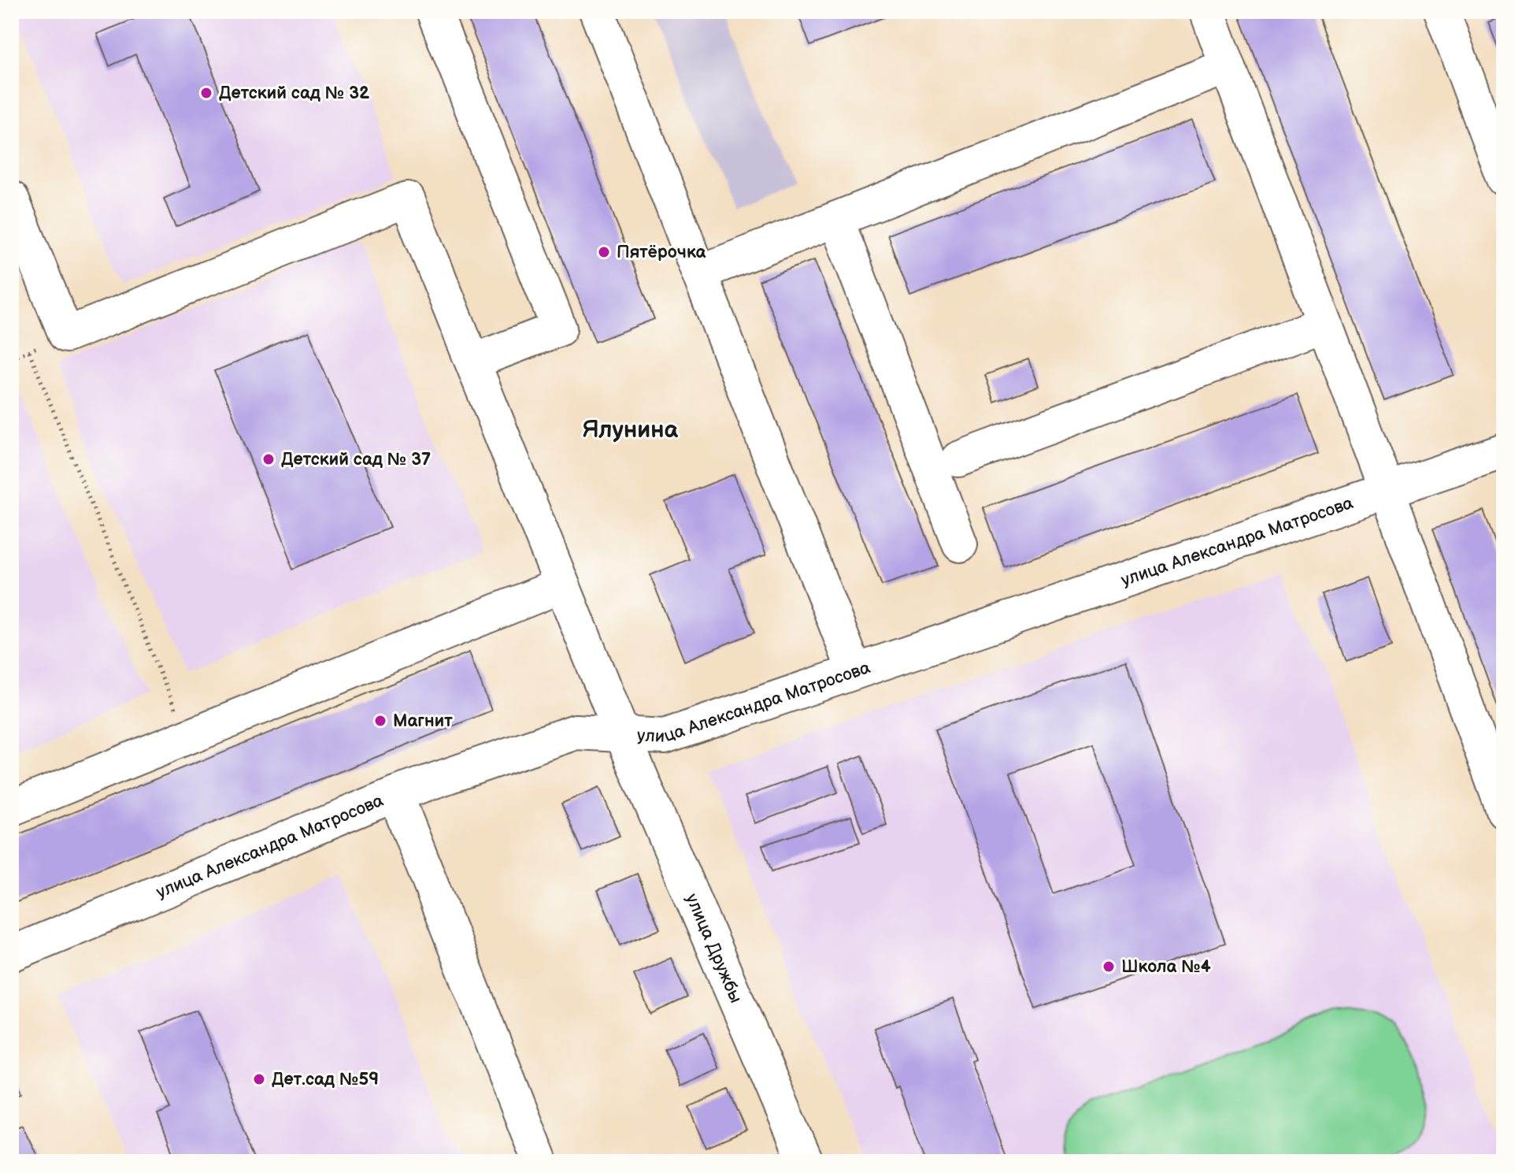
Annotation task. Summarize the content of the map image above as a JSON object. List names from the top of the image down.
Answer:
{
  "streets": {
    "street": ["улица Александра Матросова", "улица Дружбы"]
  },
  "crossings": [
    ["улица Александра Матросова", "улица Дружбы"]
  ],
  "districts": ["Ялунина"],
  "places": [
    "Детский сад № 32",
    "Пятёрочка",
    "Детский сад № 37",
    "Магнит",
    "Школа №4",
    "Дет.сад №59"
  ]
}
